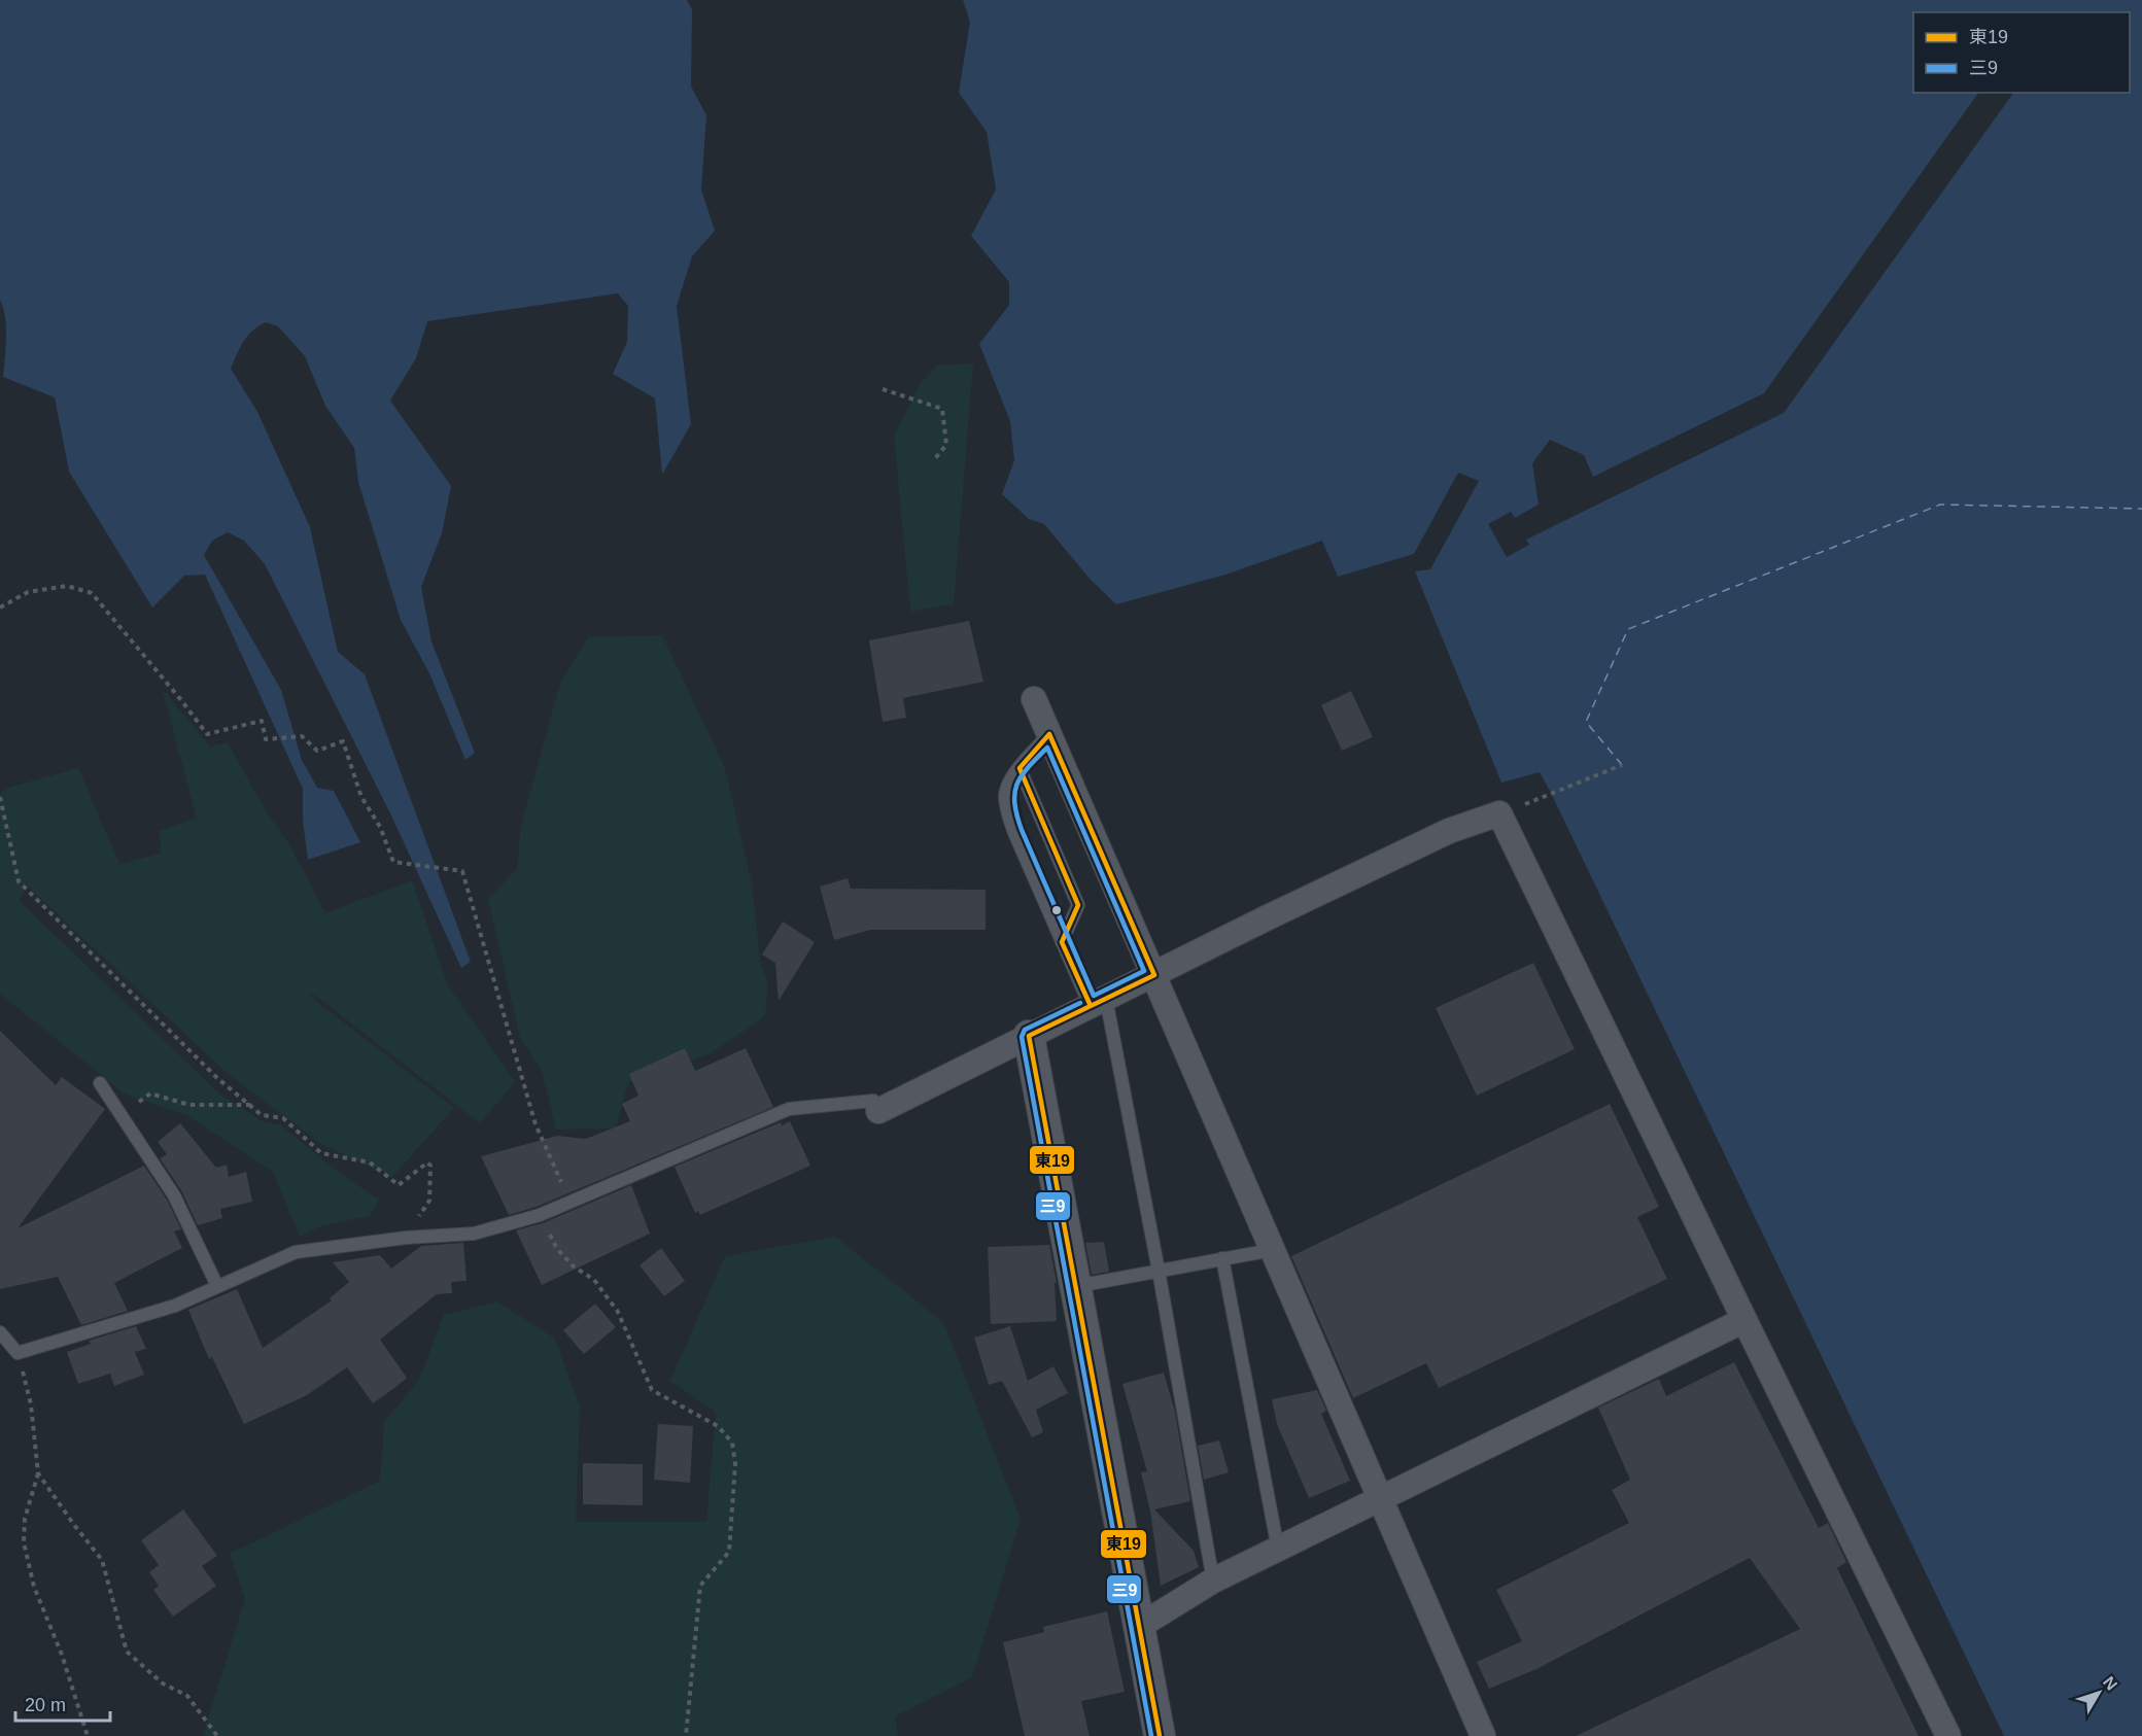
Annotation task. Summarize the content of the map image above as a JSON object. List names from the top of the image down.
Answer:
{
  "lines": ["transit line 東19", "transit line 三9"],
  "legend": ["東19", "三9"],
  "scale_bar": "20 m",
  "north": "top right"
}
